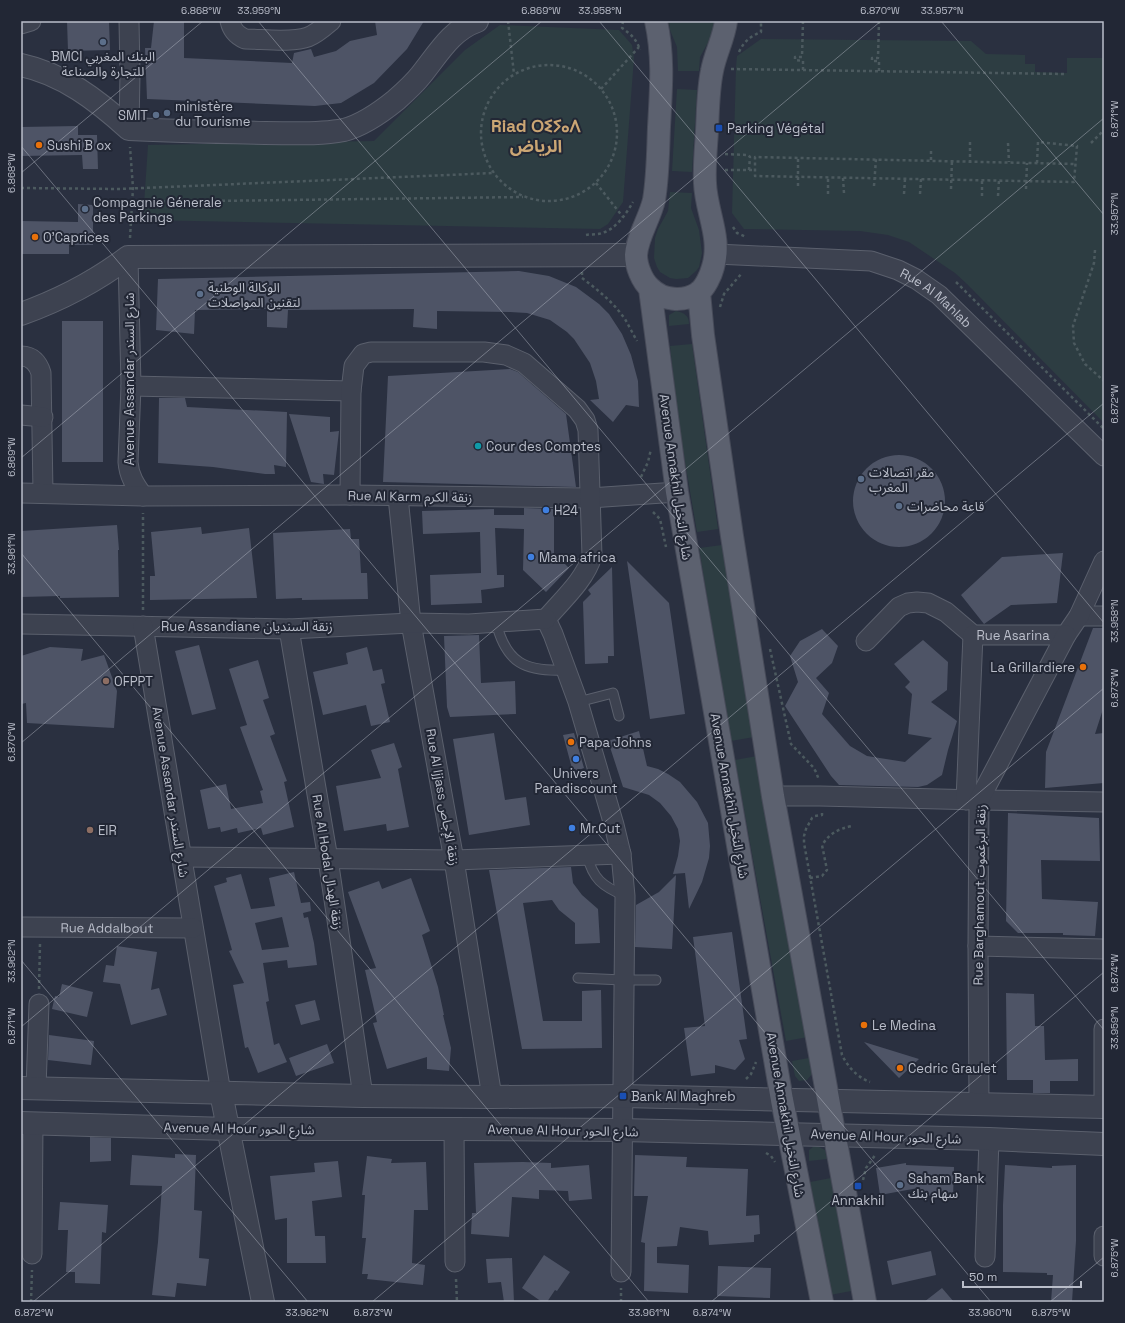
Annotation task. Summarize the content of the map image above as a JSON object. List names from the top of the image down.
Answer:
{
  "streets": {
    "main road": ["Avenue Annakhil شارع النخيل"],
    "street": [
      "Rue Al Mahlab",
      "Avenue Assandar شارع السندر",
      "Rue Al Karm زنقة الكرم",
      "Rue Assandiane زنقة السنديان",
      "Rue Asarina",
      "Rue Al Ijjass زنقة الإجاص",
      "Rue Al Hodal زنقة الهدال",
      "Rue Barghamout زنقة البرغموت",
      "Rue Addalbout",
      "Avenue Al Hour شارع الحور"
    ]
  },
  "crossings": [
    ["Avenue Assandar شارع السندر", "Rue Al Karm زنقة الكرم"],
    ["Avenue Assandar شارع السندر", "Rue Assandiane زنقة السنديان"],
    ["Avenue Assandar شارع السندر", "Rue Addalbout"],
    ["Avenue Assandar شارع السندر", "Avenue Al Hour شارع الحور"],
    ["Avenue Annakhil شارع النخيل", "Rue Al Karm زنقة الكرم"],
    ["Avenue Annakhil شارع النخيل", "Avenue Al Hour شارع الحور"],
    ["Rue Al Karm زنقة الكرم", "Rue Al Ijjass زنقة الإجاص"],
    ["Rue Assandiane زنقة السنديان", "Rue Al Ijjass زنقة الإجاص"],
    ["Rue Assandiane زنقة السنديان", "Rue Al Hodal زنقة الهدال"],
    ["Rue Asarina", "Rue Barghamout زنقة البرغموت"]
  ],
  "districts": ["Riad ⵔⵉⵢⴰⴷ الرياض"],
  "places": {
    "other": [
      "BMCI البنك المغربي للتجارة والصناعة",
      "ministère du Tourisme",
      "SMIT",
      "Sushi B ox",
      "Compagnie Génerale des Parkings",
      "O'Caprices",
      "الوكالة الوطنية لتقنين المواصلات",
      "Cour des Comptes",
      "مقر اتصالات المغرب",
      "قاعة محاضرات",
      "H24",
      "Mama africa",
      "La Grillardiere",
      "OFPPT",
      "Papa Johns",
      "Univers Paradiscount",
      "Mr.Cut",
      "EIR",
      "Le Medina",
      "Cedric Graulet",
      "Saham Bank سهام بنك"
    ],
    "transit": ["Parking Végétal", "Bank Al Maghreb", "Annakhil"]
  },
  "scale_bar": "50 m",
  "coordinates": [
    "6.868°W",
    "33.959°N",
    "6.869°W",
    "33.958°N",
    "6.870°W",
    "33.957°N",
    "6.871°W",
    "6.872°W",
    "33.961°N",
    "6.873°W",
    "33.962°N",
    "6.874°W",
    "6.875°W",
    "33.960°N"
  ]
}
